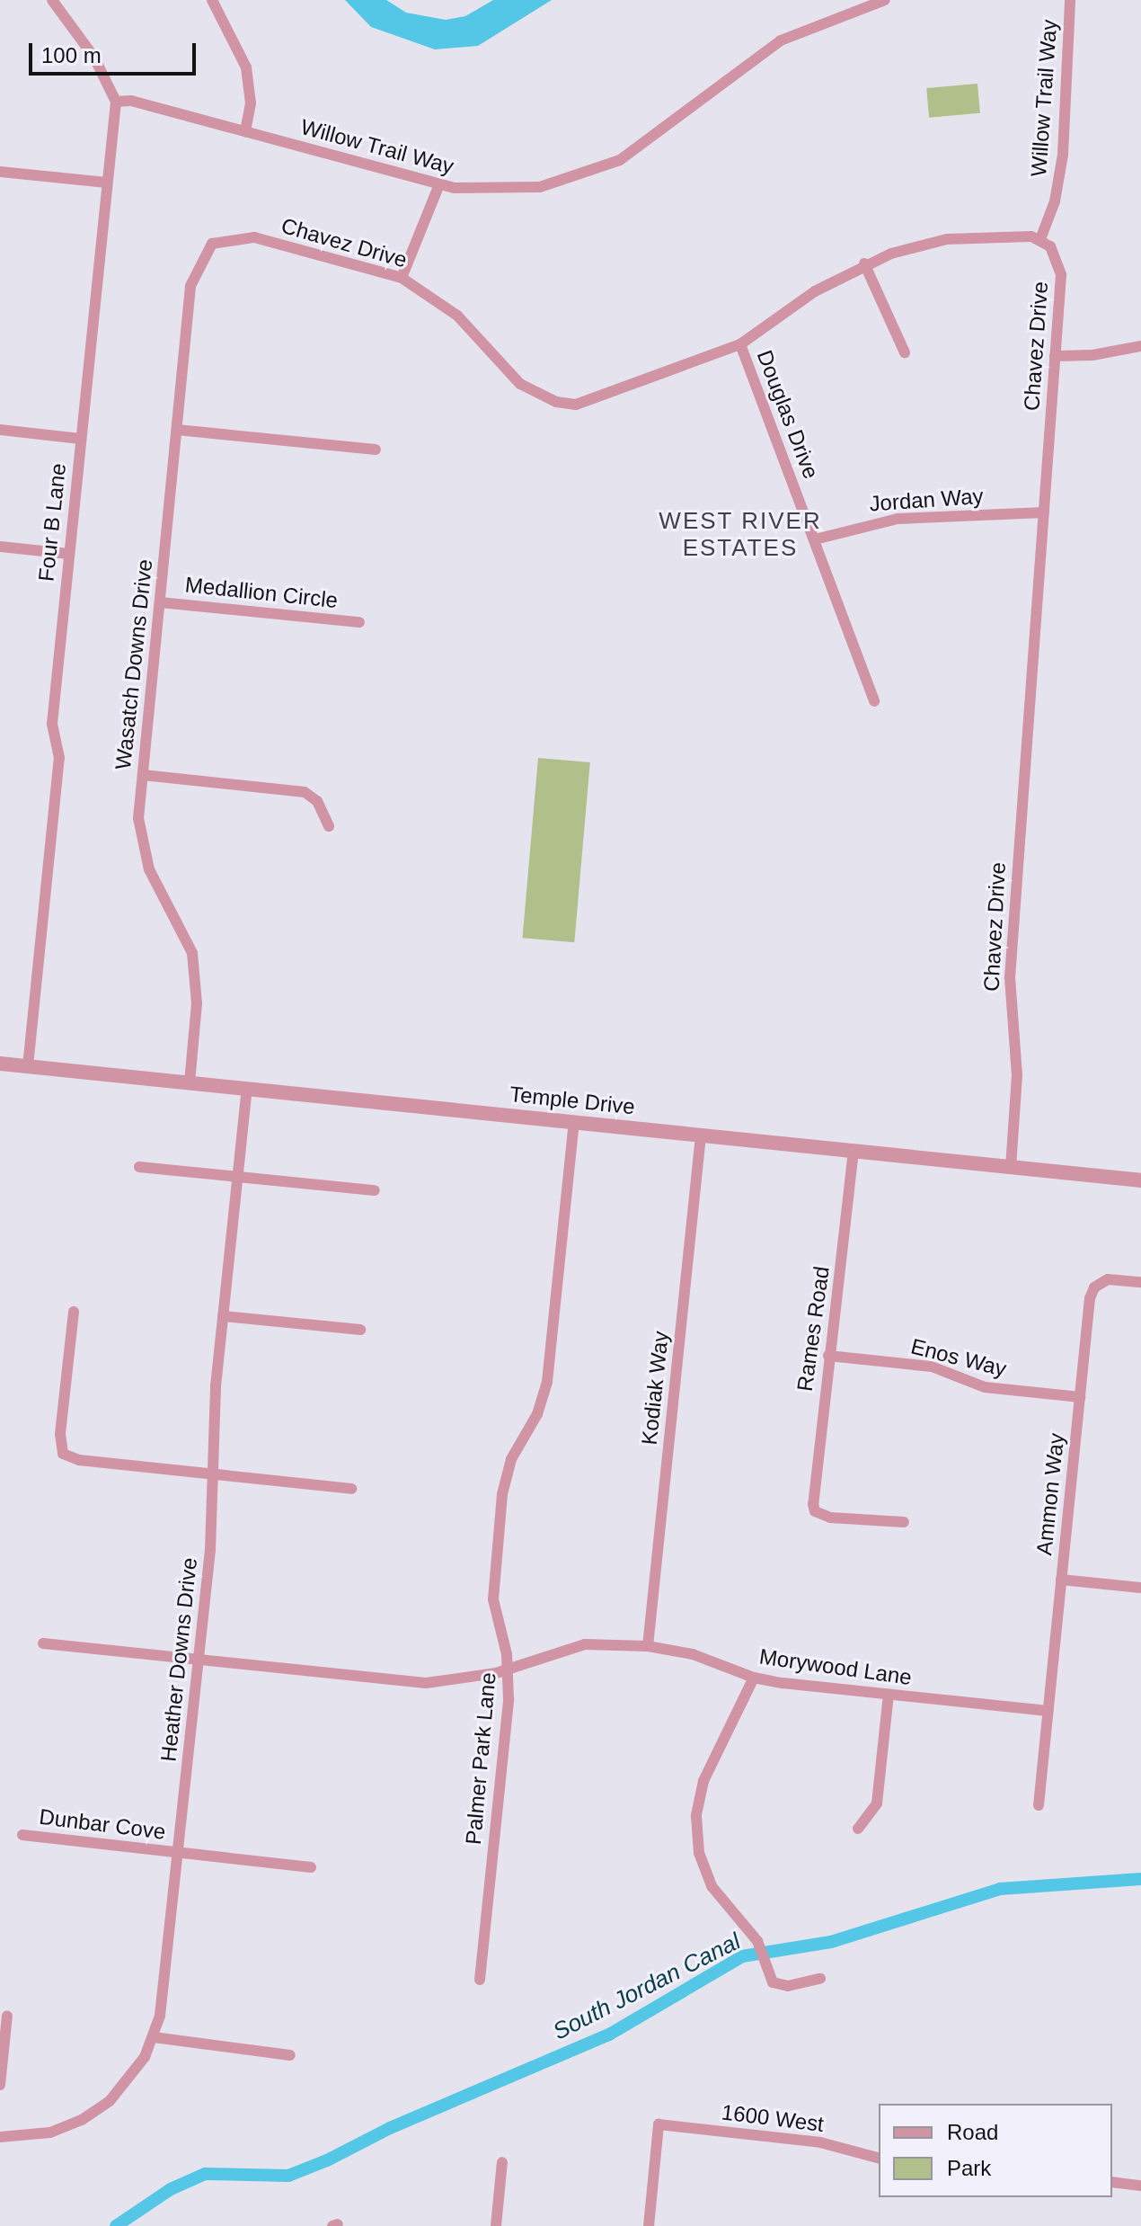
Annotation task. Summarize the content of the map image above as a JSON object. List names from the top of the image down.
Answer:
{
  "streets": {
    "street": [
      "Willow Trail Way",
      "Chavez Drive",
      "Douglas Drive",
      "Jordan Way",
      "Four B Lane",
      "Medallion Circle",
      "Wasatch Downs Drive",
      "Temple Drive",
      "Rames Road",
      "Enos Way",
      "Kodiak Way",
      "Ammon Way",
      "Heather Downs Drive",
      "Morywood Lane",
      "Palmer Park Lane",
      "Dunbar Cove",
      "1600 West"
    ]
  },
  "crossings": [
    ["Willow Trail Way", "Chavez Drive"],
    ["Willow Trail Way", "Four B Lane"],
    ["Chavez Drive", "Douglas Drive"],
    ["Chavez Drive", "Jordan Way"],
    ["Chavez Drive", "Wasatch Downs Drive"],
    ["Chavez Drive", "Temple Drive"],
    ["Douglas Drive", "Jordan Way"],
    ["Four B Lane", "Temple Drive"],
    ["Medallion Circle", "Wasatch Downs Drive"],
    ["Wasatch Downs Drive", "Temple Drive"],
    ["Temple Drive", "Rames Road"],
    ["Temple Drive", "Kodiak Way"],
    ["Temple Drive", "Heather Downs Drive"],
    ["Temple Drive", "Palmer Park Lane"],
    ["Rames Road", "Enos Way"],
    ["Enos Way", "Ammon Way"],
    ["Kodiak Way", "Morywood Lane"],
    ["Ammon Way", "Morywood Lane"],
    ["Heather Downs Drive", "Morywood Lane"],
    ["Heather Downs Drive", "Dunbar Cove"],
    ["Morywood Lane", "Palmer Park Lane"]
  ],
  "districts": ["WEST RIVER ESTATES"],
  "water": ["South Jordan Canal"],
  "legend": ["Road", "Park"],
  "scale_bar": "100 m"
}
